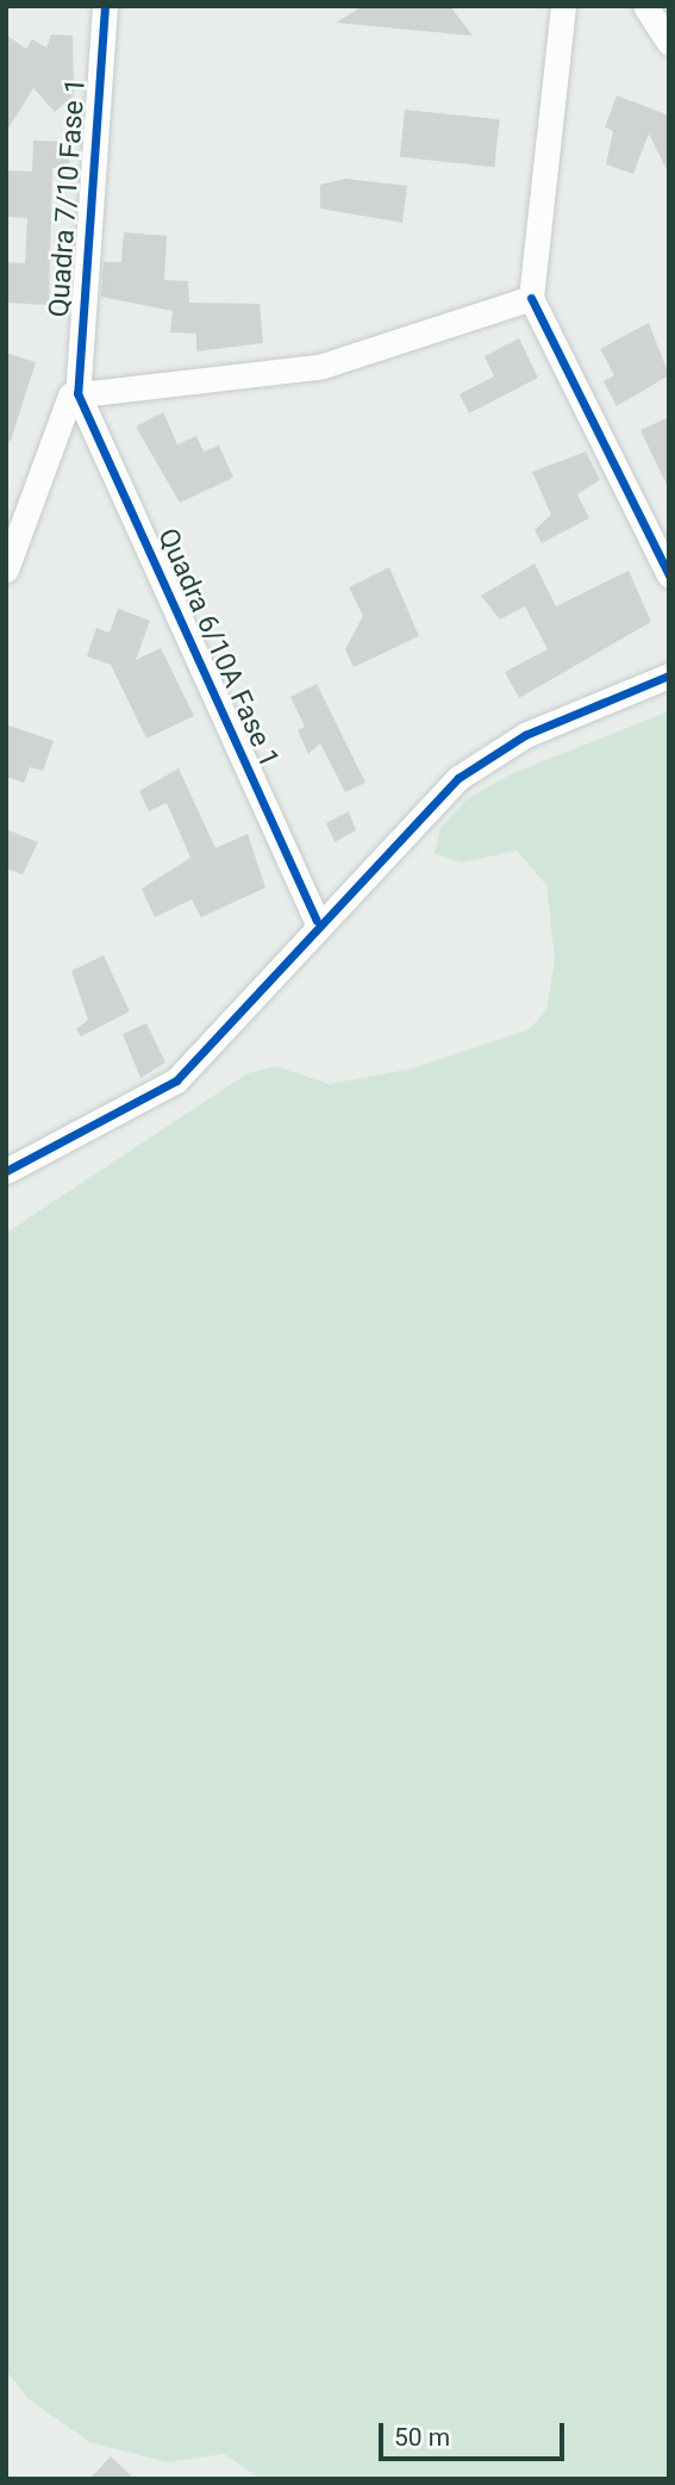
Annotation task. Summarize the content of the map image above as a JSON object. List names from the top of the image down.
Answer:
{
  "streets": {
    "street": ["Quadra 7/10 Fase 1", "Quadra 6/10A Fase 1"]
  },
  "crossings": [
    ["Quadra 7/10 Fase 1", "Quadra 6/10A Fase 1"]
  ],
  "scale_bar": "50 m"
}
